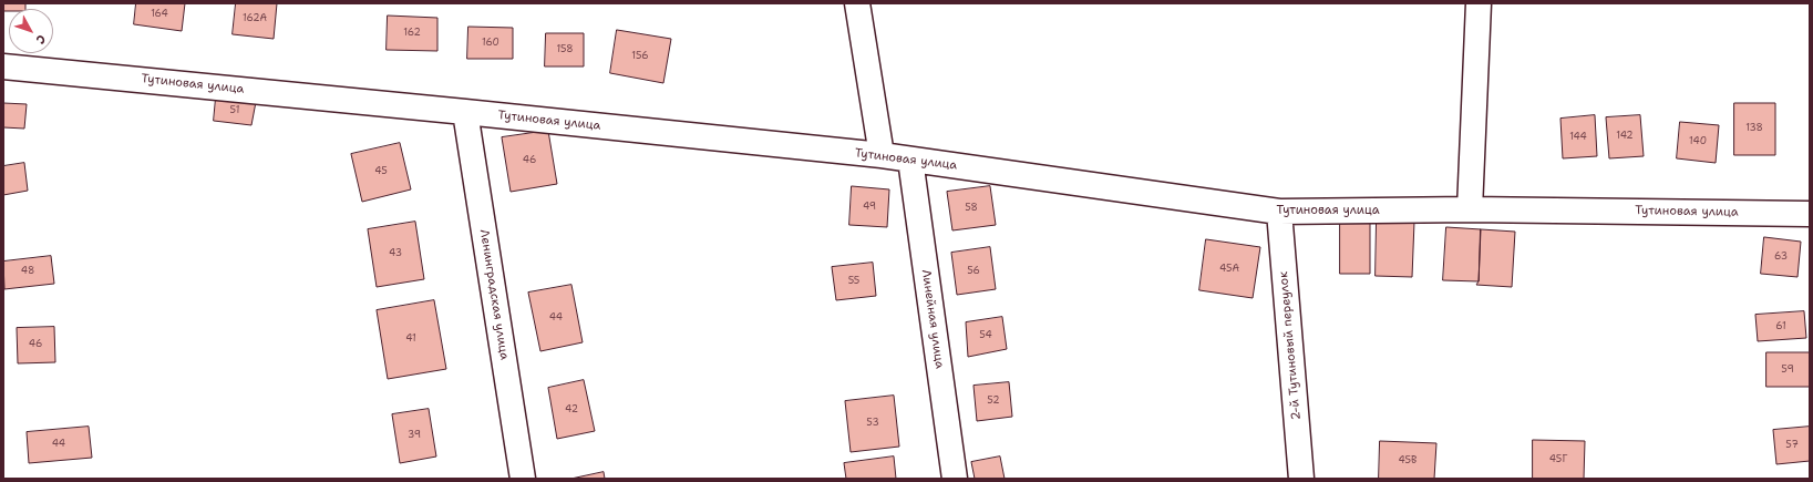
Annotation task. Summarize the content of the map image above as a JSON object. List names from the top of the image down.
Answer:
{
  "streets": {
    "street": [
      "Тутиновая улица",
      "Ленинградская улица",
      "Линейная улица",
      "2-й Тутиновый переулок"
    ]
  },
  "crossings": [
    ["Тутиновая улица", "Ленинградская улица"],
    ["Тутиновая улица", "Линейная улица"],
    ["Тутиновая улица", "2-й Тутиновый переулок"]
  ],
  "house_numbers": [
    "164",
    "162А",
    "162",
    "160",
    "158",
    "156",
    "51",
    "138",
    "142",
    "144",
    "140",
    "46",
    "45",
    "49",
    "58",
    "43",
    "63",
    "45А",
    "48",
    "56",
    "55",
    "44",
    "61",
    "54",
    "41",
    "46",
    "59",
    "52",
    "42",
    "53",
    "39",
    "44",
    "57",
    "45Г",
    "45В"
  ],
  "north": "bottom right"
}
